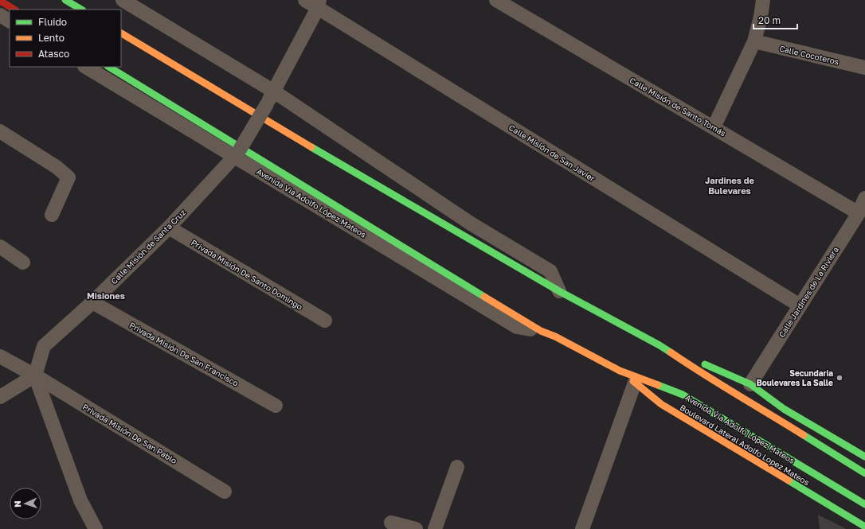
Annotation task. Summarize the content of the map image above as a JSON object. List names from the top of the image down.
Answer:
{
  "streets": {
    "main road": ["Avenida Via Adolfo López Mateos", "Boulevard Lateral Adolfo Lopez Mateos"],
    "street": [
      "Calle Cocoteros",
      "Calle Misión de Santo Tomás",
      "Calle Misión de San Javier",
      "Calle Misión de Santa Cruz",
      "Privada Misión De Santo Domingo",
      "Calle Jardines de La Riviera",
      "Privada Misión De San Francisco",
      "Privada Misión De San Pablo"
    ]
  },
  "crossings": [
    ["Calle Misión de Santo Tomás", "Calle Jardines de La Riviera"],
    ["Calle Misión de San Javier", "Calle Misión de Santa Cruz"],
    ["Calle Misión de San Javier", "Calle Jardines de La Riviera"],
    ["Avenida Via Adolfo López Mateos", "Calle Misión de Santa Cruz"],
    ["Avenida Via Adolfo López Mateos", "Boulevard Lateral Adolfo Lopez Mateos"],
    ["Calle Misión de Santa Cruz", "Privada Misión De Santo Domingo"],
    ["Calle Misión de Santa Cruz", "Privada Misión De San Francisco"],
    ["Calle Misión de Santa Cruz", "Privada Misión De San Pablo"]
  ],
  "districts": ["Jardines de Bulevares", "Misiones"],
  "places": ["Secundaria Boulevares La Salle"],
  "legend": ["Fluido", "Lento", "Atasco"],
  "scale_bar": "20 m",
  "north": "left"
}
